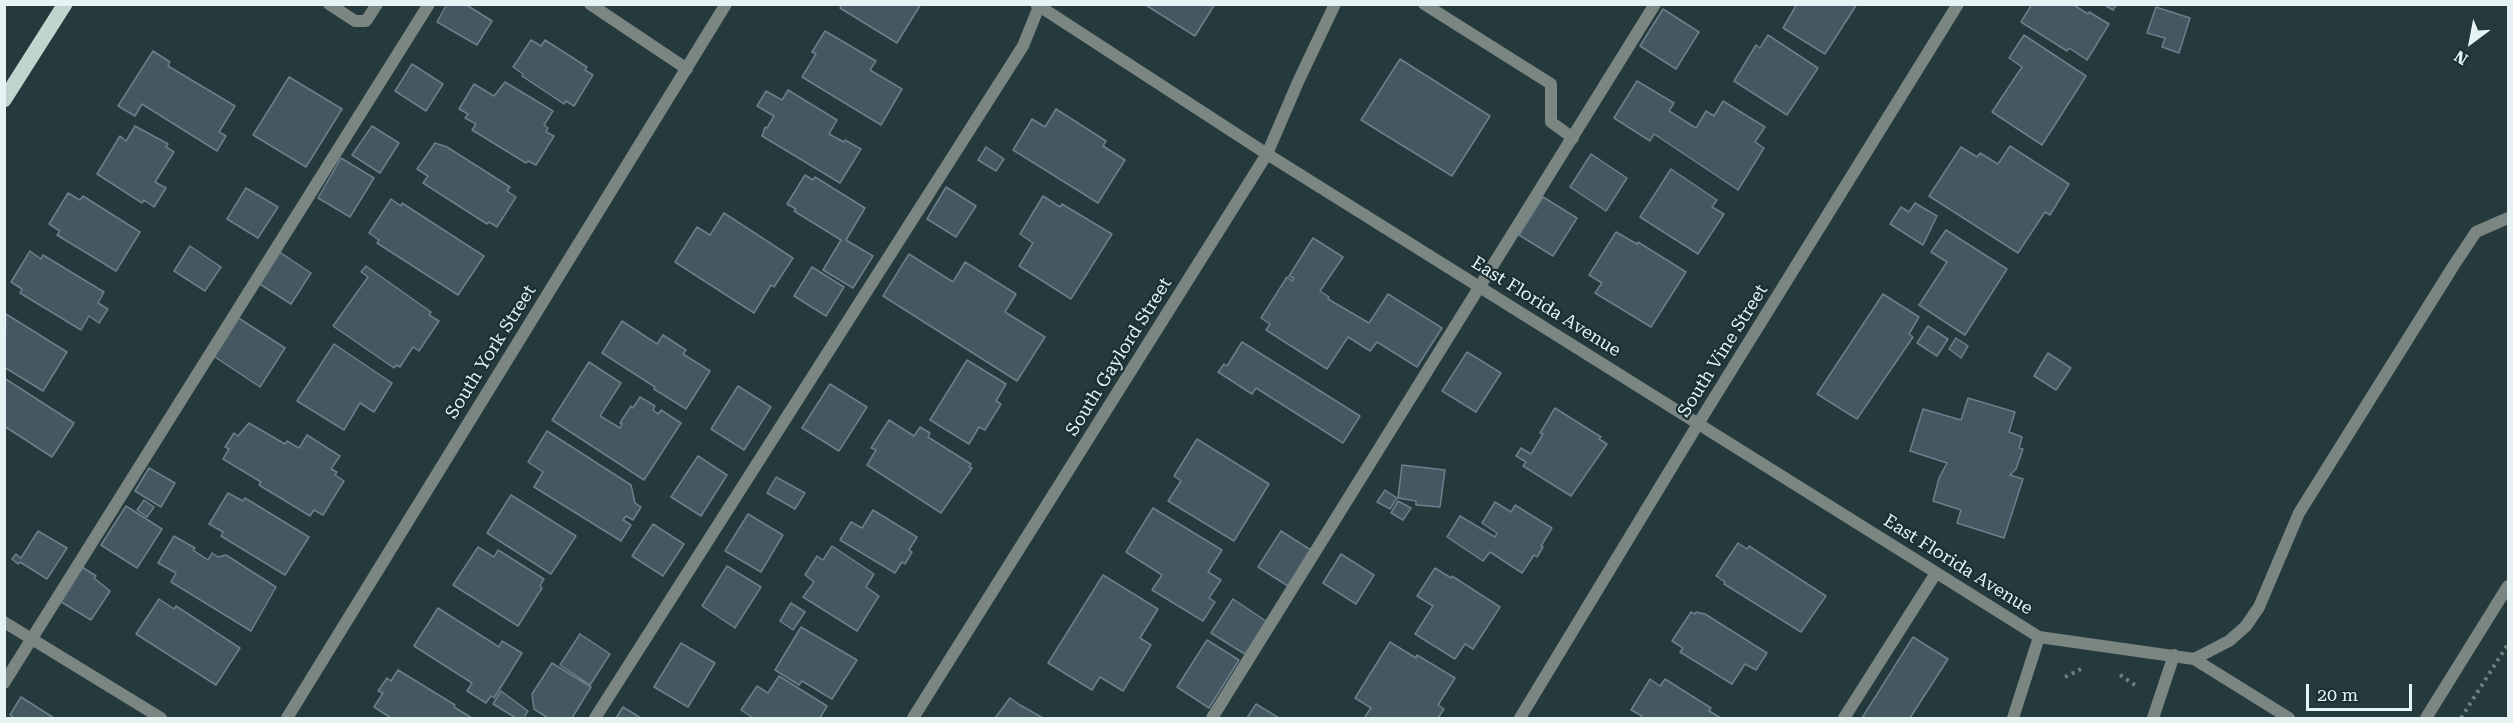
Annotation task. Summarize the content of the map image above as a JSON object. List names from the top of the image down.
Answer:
{
  "streets": {
    "street": [
      "East Florida Avenue",
      "South Vine Street",
      "South York Street",
      "South Gaylord Street"
    ]
  },
  "crossings": [
    ["East Florida Avenue", "South Vine Street"],
    ["East Florida Avenue", "South Gaylord Street"]
  ],
  "scale_bar": "20 m",
  "north": "bottom left"
}
